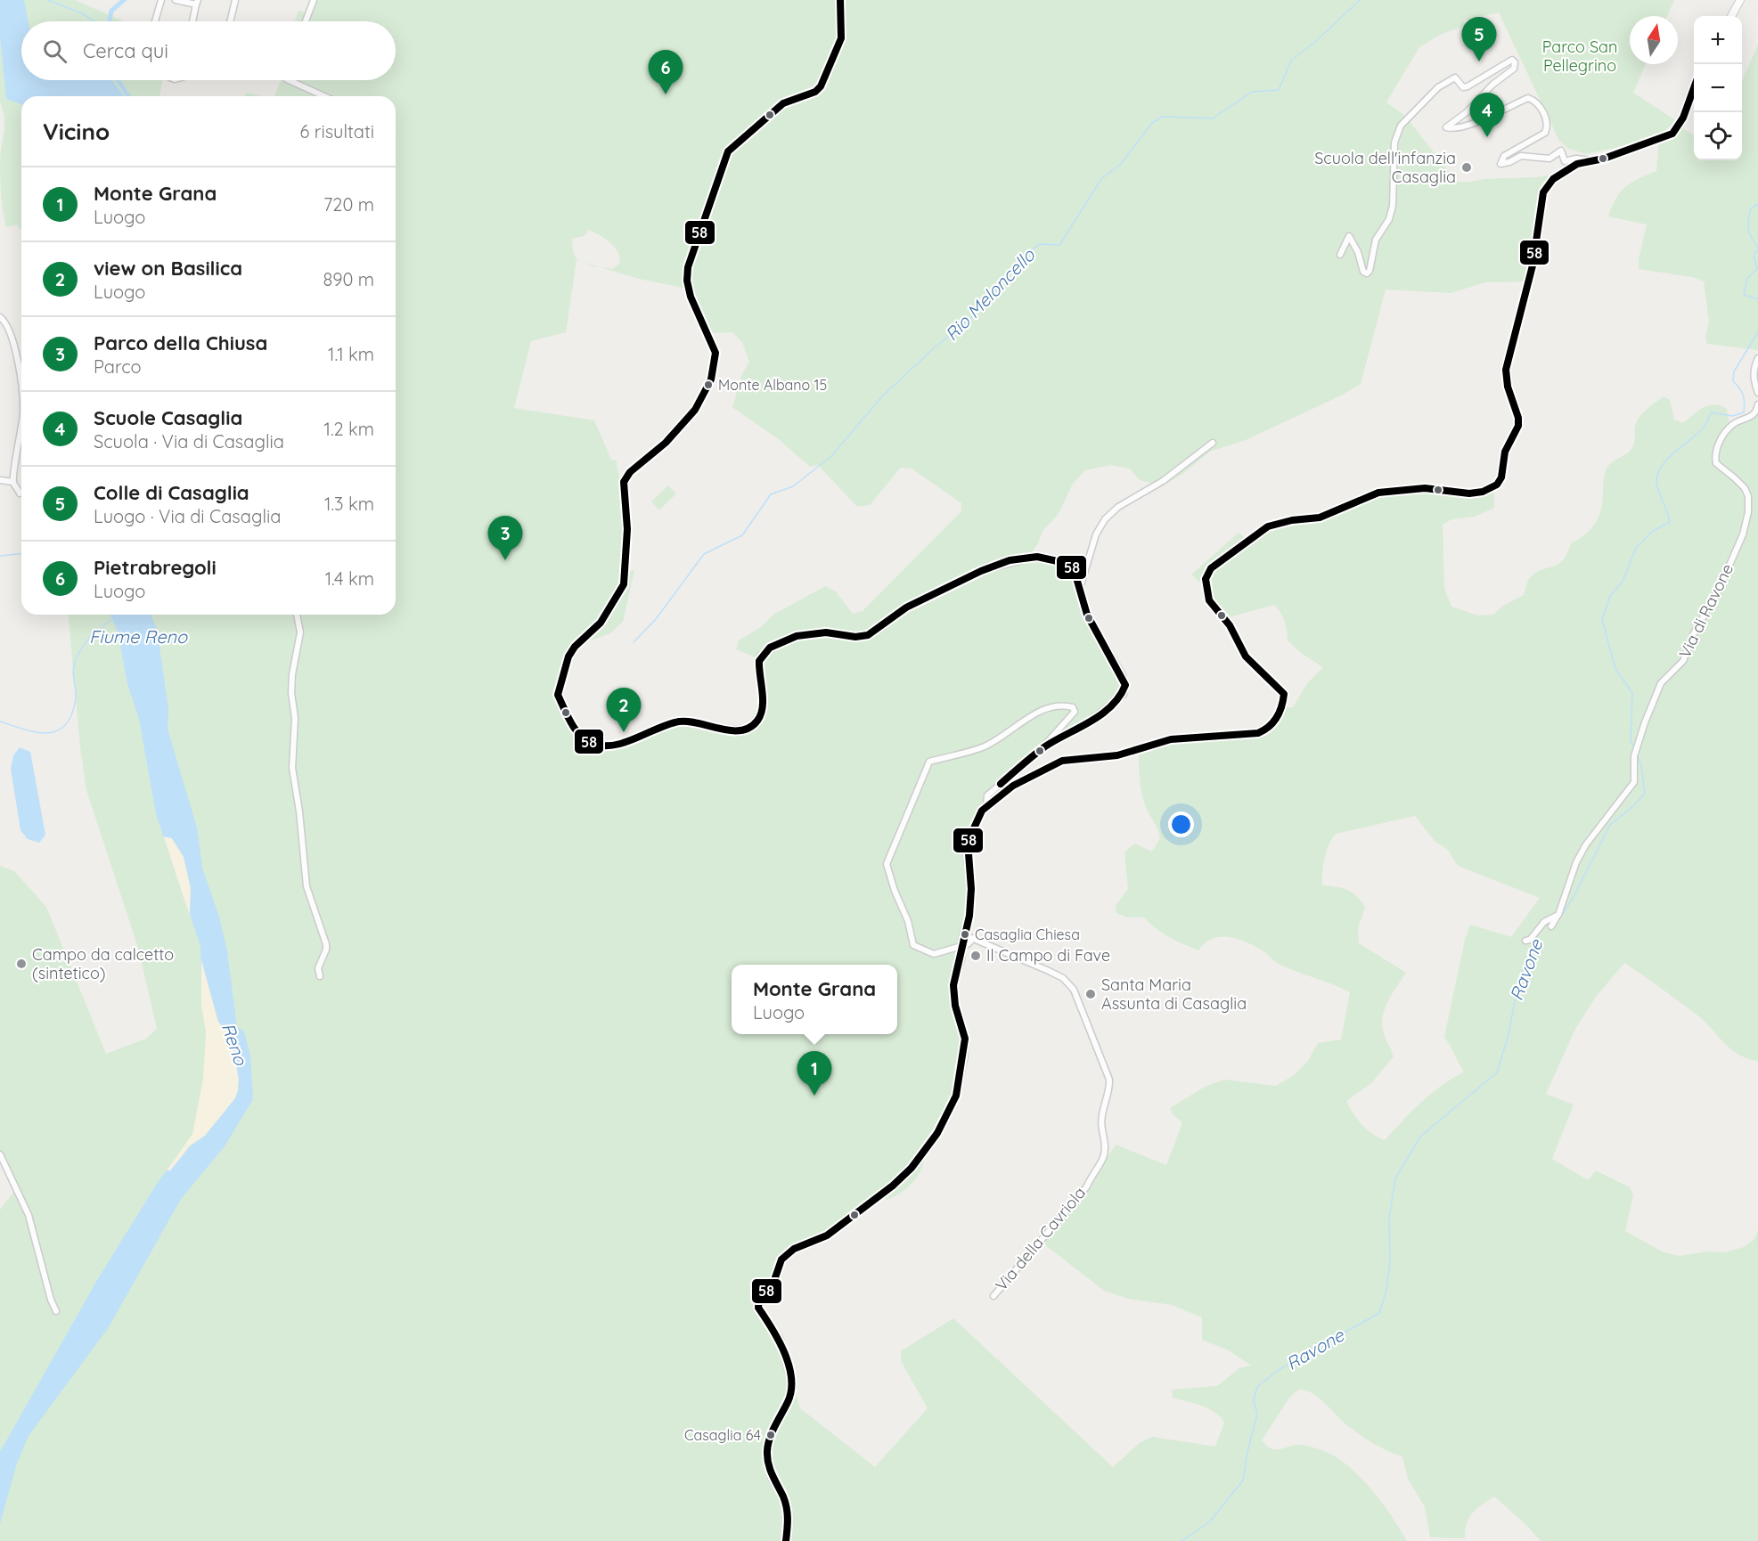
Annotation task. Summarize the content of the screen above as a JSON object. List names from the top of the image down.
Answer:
{
  "streets": {
    "street": ["Via di Ravone", "Via della Cavriola"]
  },
  "water": [
    "Rio Meloncello",
    "Fiume Reno",
    "Ravone",
    "Reno"
  ],
  "parks": ["Parco San Pellegrino"],
  "places": [
    "Scuola dell'infanzia Casaglia",
    "Monte Albano 15",
    "Casaglia Chiesa",
    "Il Campo di Fave",
    "Campo da calcetto (sintetico)",
    "Santa Maria Assunta di Casaglia",
    "Casaglia 64"
  ],
  "lines": ["transit line 58"],
  "north": "top",
  "page": {
    "map_buttons": ["+", "−"],
    "pins": [
      "5",
      "6",
      "4",
      "3",
      "2",
      "1"
    ],
    "search": "Cerca qui",
    "heading": ["Vicino", "6 risultati"],
    "list": [
      {
        "mark": "1",
        "name": "Monte Grana",
        "note": "Luogo",
        "value": "720 m"
      },
      {
        "mark": "2",
        "name": "view on Basilica",
        "note": "Luogo",
        "value": "890 m"
      },
      {
        "mark": "3",
        "name": "Parco della Chiusa",
        "note": "Parco",
        "value": "1.1 km"
      },
      {
        "mark": "4",
        "name": "Scuole Casaglia",
        "note": "Scuola · Via di Casaglia",
        "value": "1.2 km"
      },
      {
        "mark": "5",
        "name": "Colle di Casaglia",
        "note": "Luogo · Via di Casaglia",
        "value": "1.3 km"
      },
      {
        "mark": "6",
        "name": "Pietrabregoli",
        "note": "Luogo",
        "value": "1.4 km"
      }
    ],
    "popup": ["Monte Grana", "Luogo"]
  }
}
